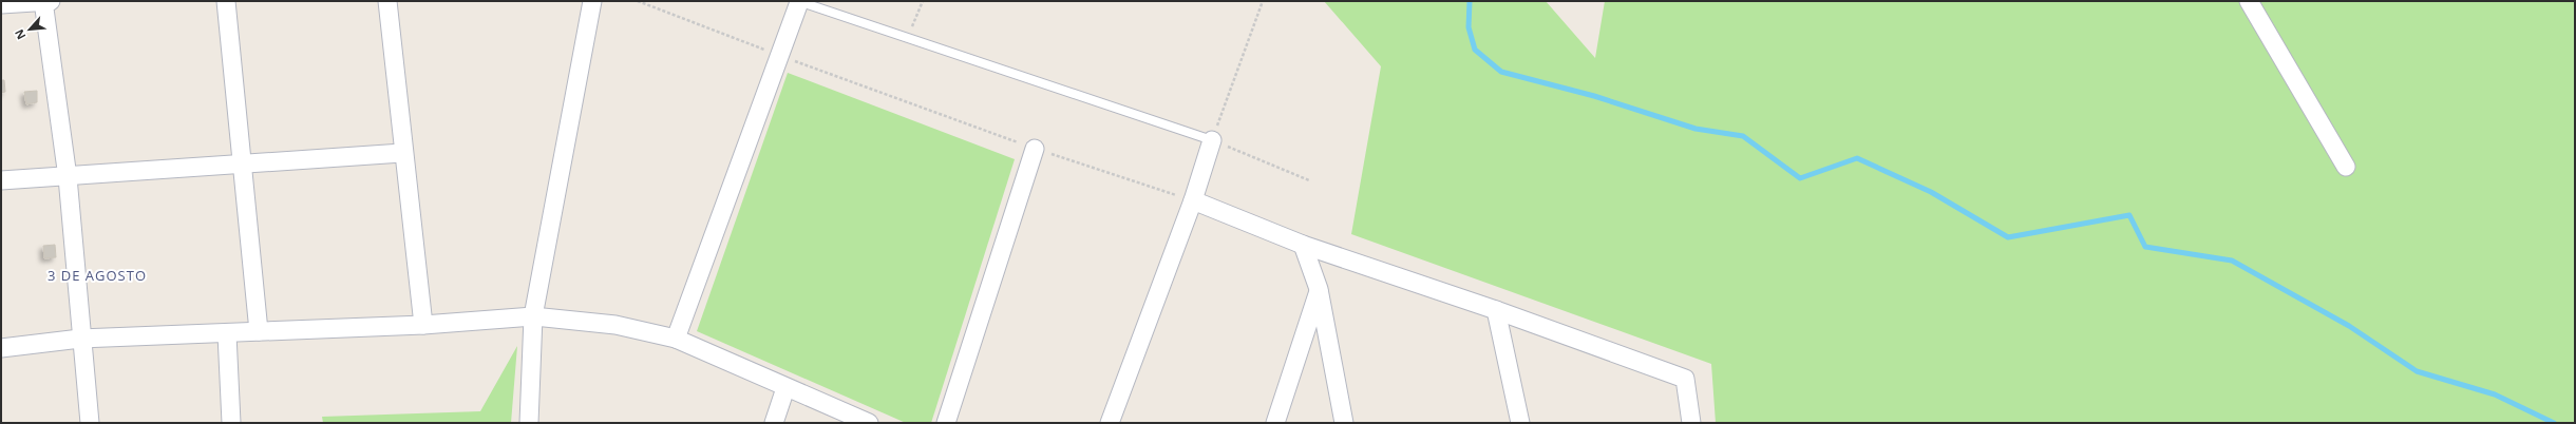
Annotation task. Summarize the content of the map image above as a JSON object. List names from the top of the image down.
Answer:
{
  "districts": ["3 DE AGOSTO"],
  "north": "bottom left"
}
